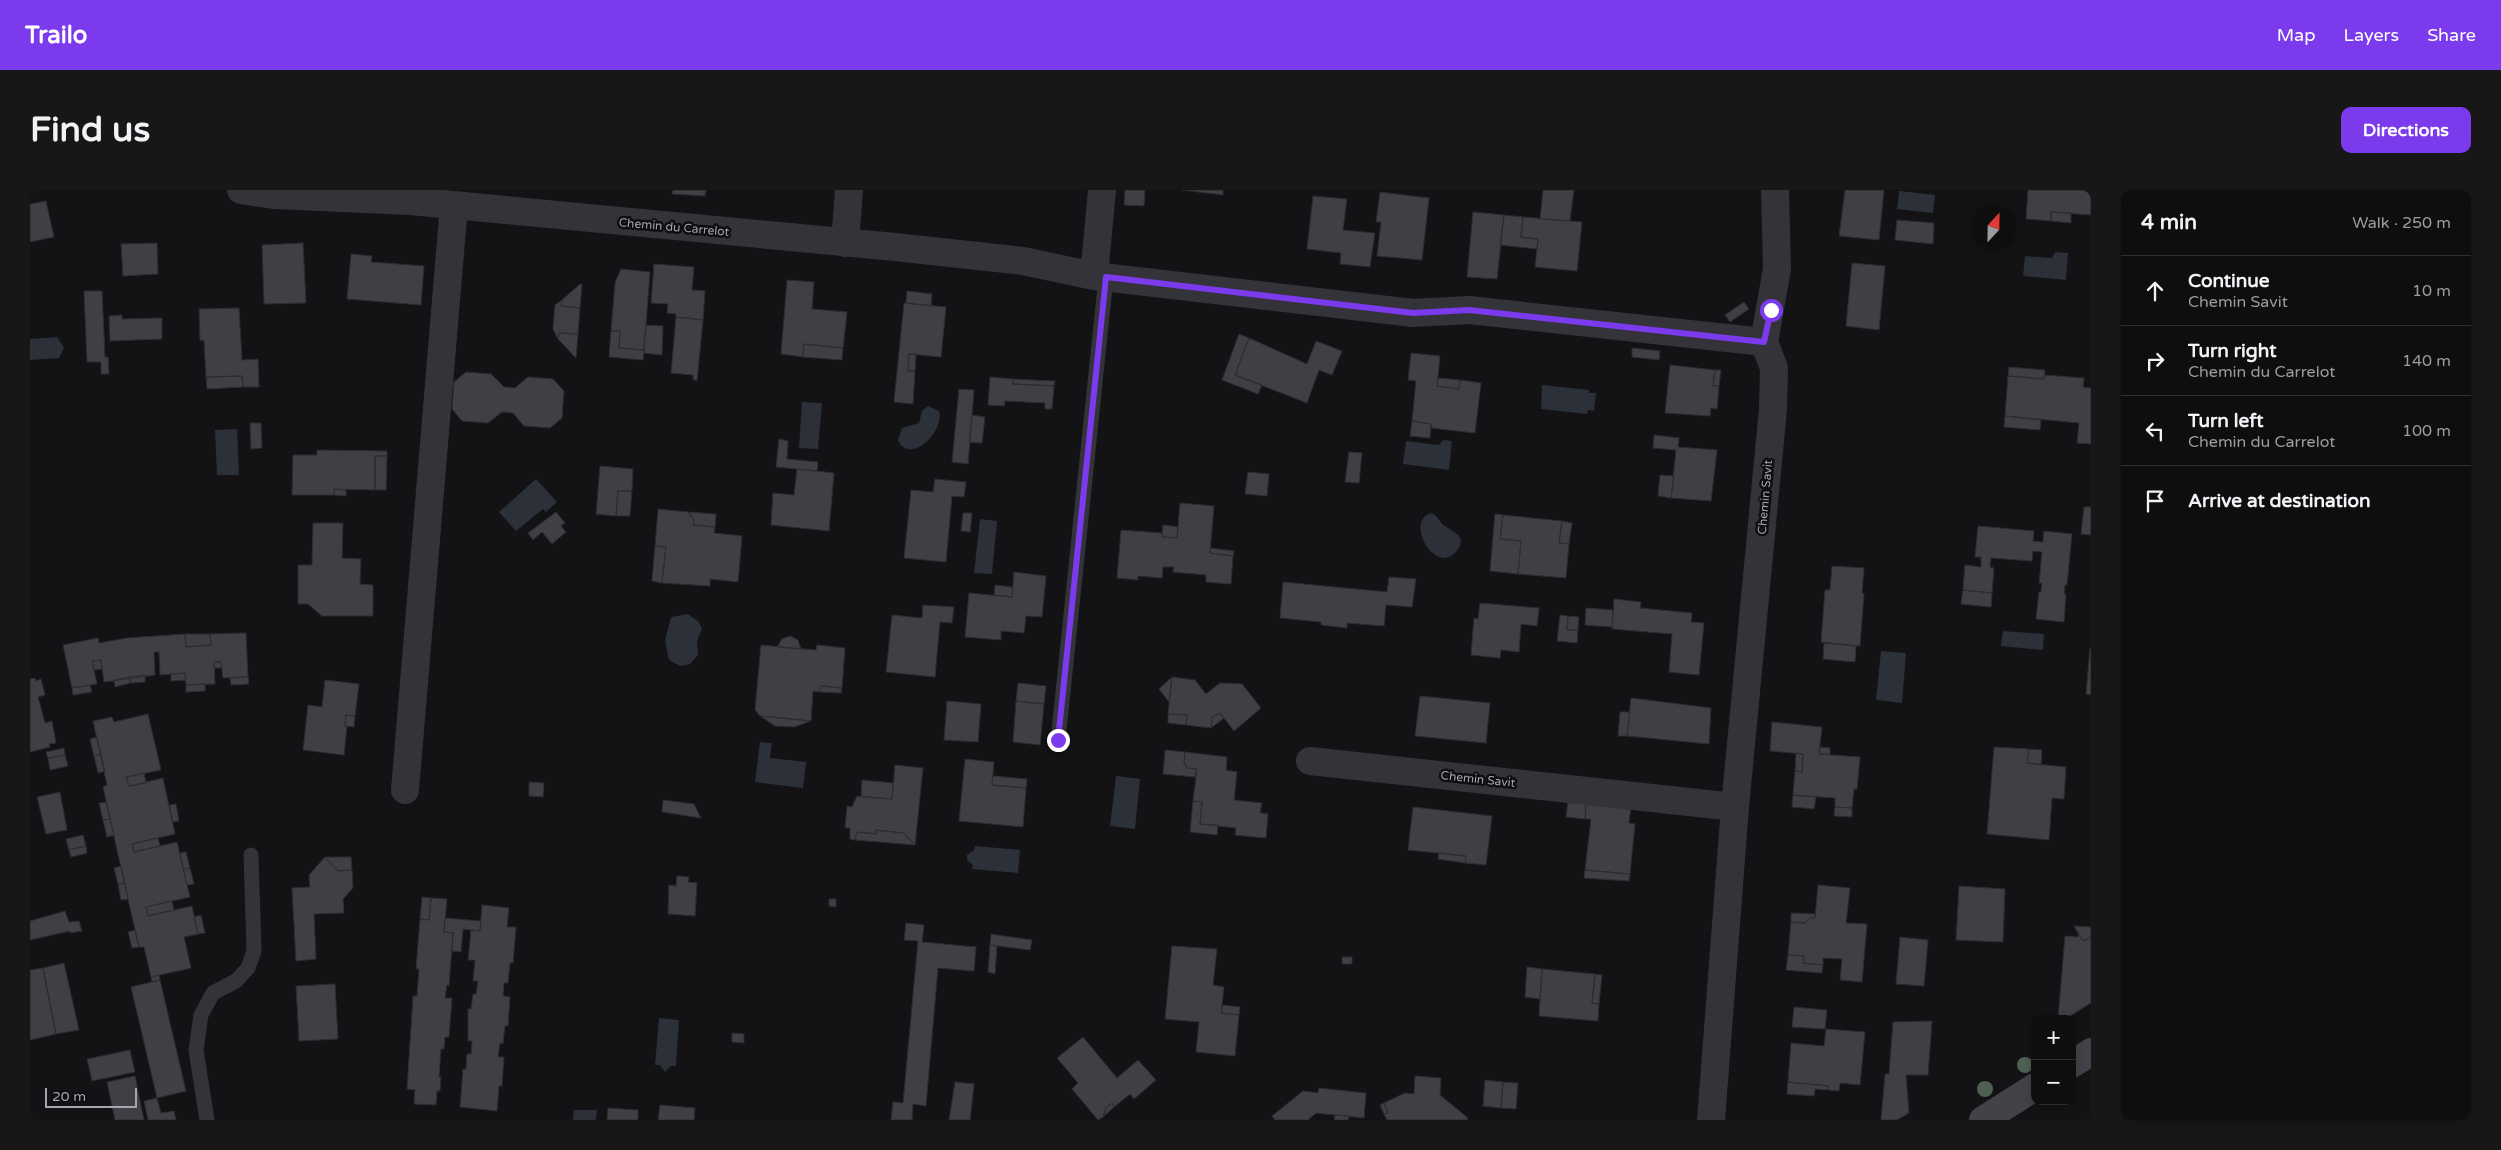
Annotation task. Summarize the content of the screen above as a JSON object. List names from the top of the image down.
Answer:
{
  "streets": {
    "street": ["Chemin du Carrelot", "Chemin Savit"]
  },
  "crossings": [
    ["Chemin du Carrelot", "Chemin Savit"]
  ],
  "scale_bar": "20 m",
  "north": "top",
  "page": {
    "header": "Trailo",
    "nav": ["Map", "Layers", "Share"],
    "buttons": "Directions",
    "title": "Find us",
    "heading": ["4 min", "Walk · 250 m"],
    "list": [
      ["Continue", "Chemin Savit", "10 m"],
      ["Turn right", "Chemin du Carrelot", "140 m"],
      ["Turn left", "Chemin du Carrelot", "100 m"],
      "Arrive at destination"
    ],
    "map_buttons": ["+", "−"],
    "scale": "20 m"
  }
}
